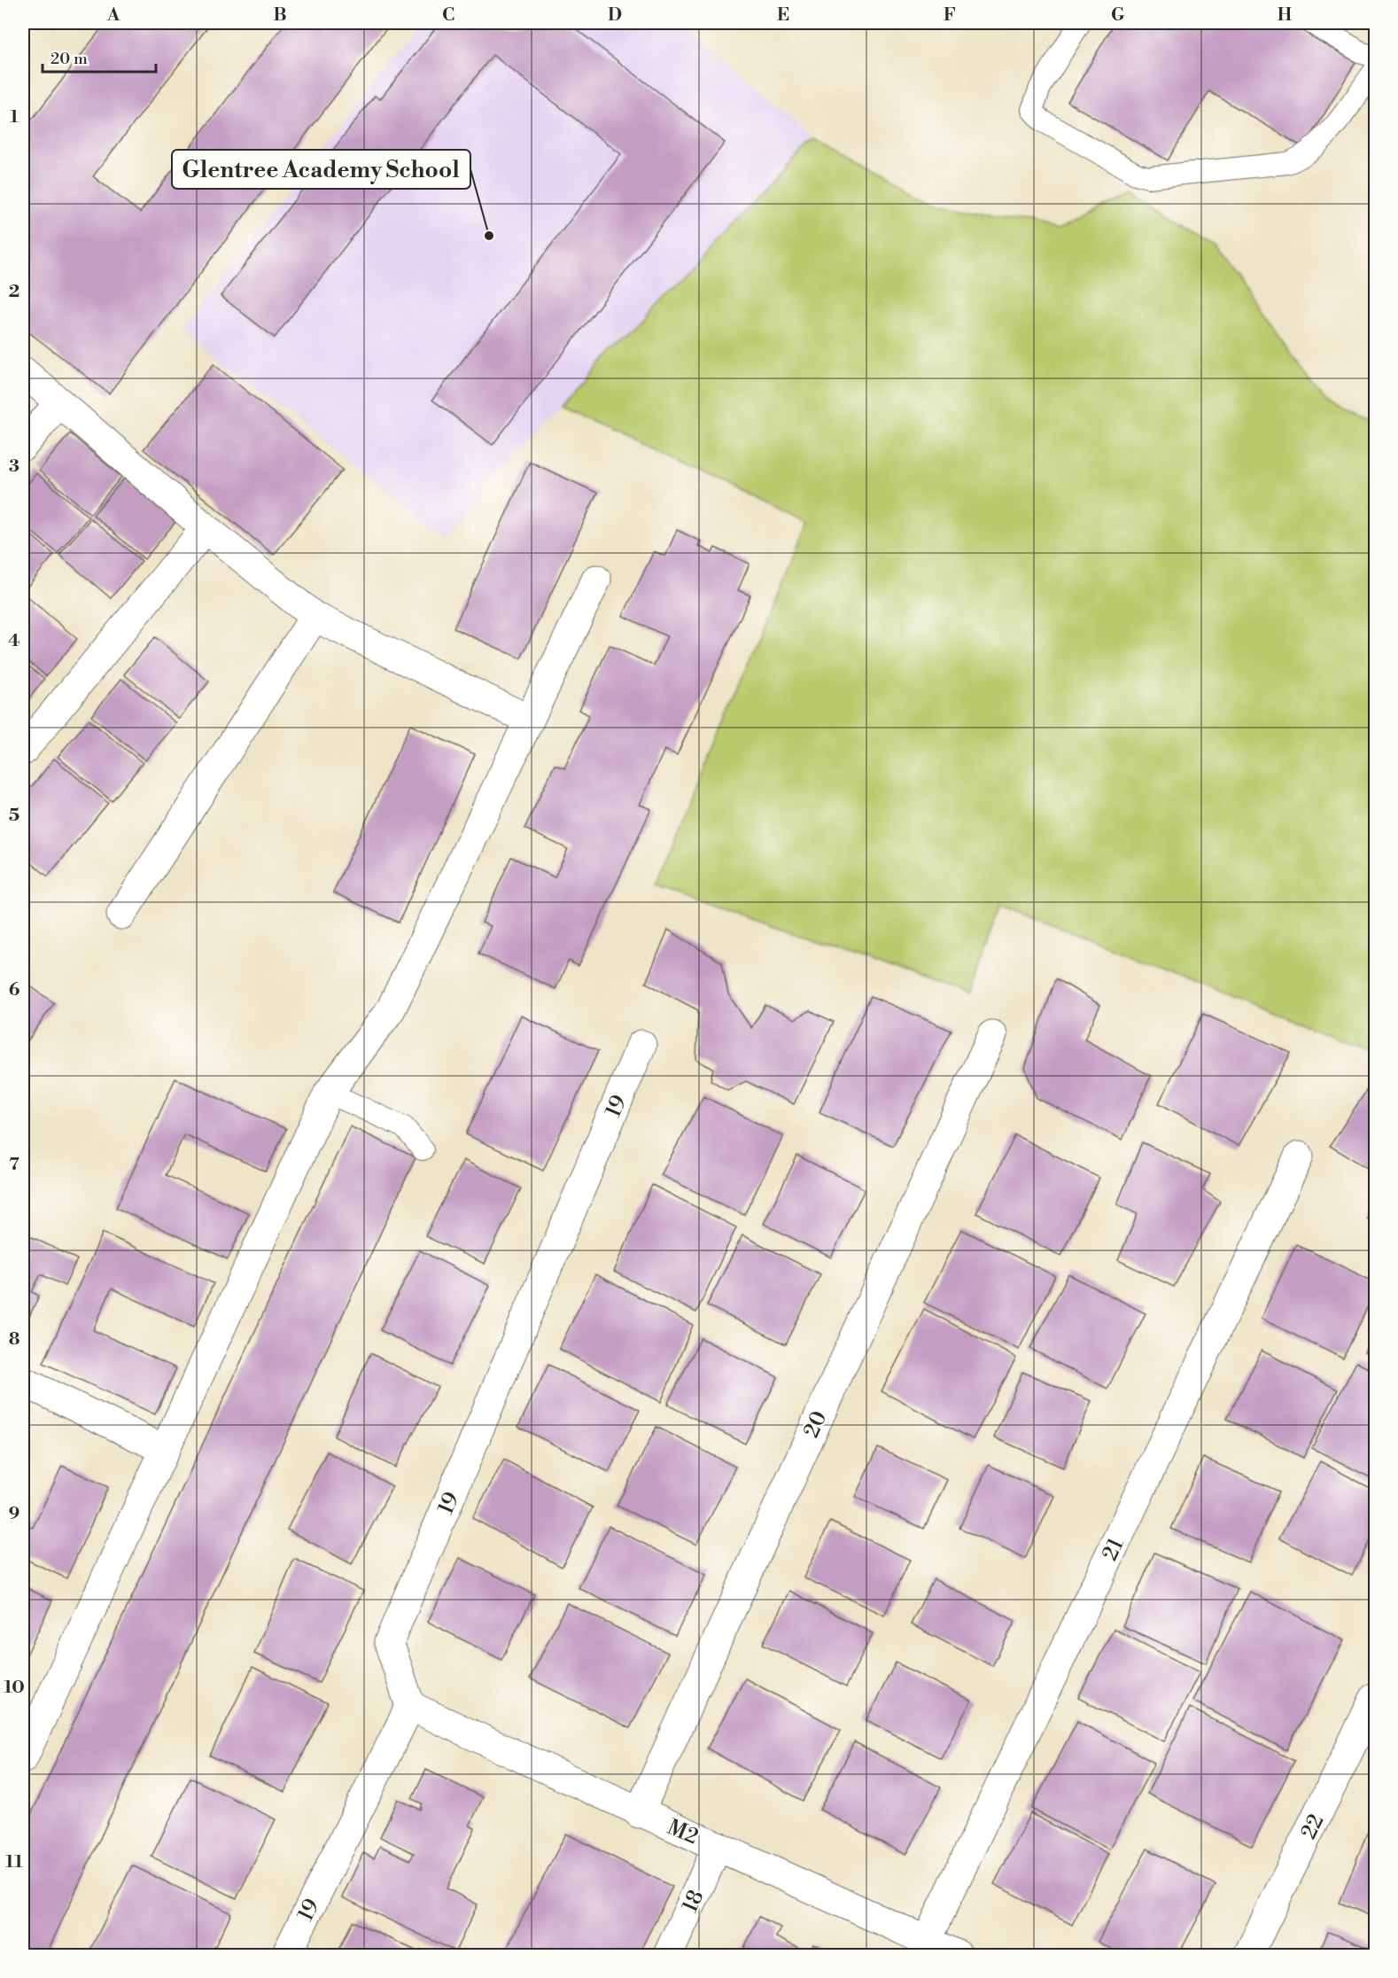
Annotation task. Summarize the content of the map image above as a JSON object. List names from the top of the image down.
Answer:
{
  "streets": {
    "street": [
      "19",
      "20",
      "21",
      "22",
      "M2",
      "18"
    ]
  },
  "crossings": [
    ["19", "M2"],
    ["20", "M2"],
    ["21", "M2"],
    ["M2", "18"]
  ],
  "places": ["Glentree Academy School"],
  "scale_bar": "20 m",
  "grid": {
    "columns": [
      "A",
      "B",
      "C",
      "D",
      "E",
      "F",
      "G",
      "H"
    ],
    "rows": [
      "1",
      "2",
      "3",
      "4",
      "5",
      "6",
      "7",
      "8",
      "9",
      "10",
      "11"
    ]
  }
}
